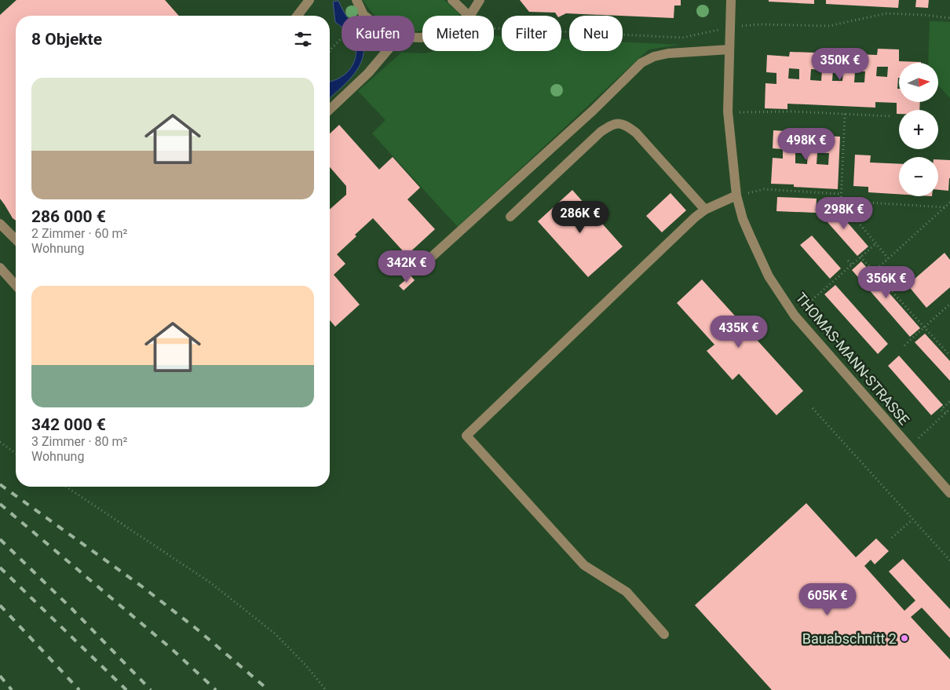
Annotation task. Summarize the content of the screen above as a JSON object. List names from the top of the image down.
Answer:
{
  "streets": {
    "street": ["THOMAS-MANN-STRASSE"]
  },
  "places": ["Bauabschnitt 2"],
  "north": "right",
  "page": {
    "chip": [
      "Kaufen",
      "Mieten",
      "Filter",
      "Neu"
    ],
    "heading": "8 Objekte",
    "price": [
      "350K €",
      "498K €",
      "298K €",
      "286K €",
      "342K €",
      "356K €",
      "435K €",
      "605K €"
    ],
    "map_buttons": ["+", "−"],
    "list": [
      {
        "name": "286 000 €",
        "note": "2 Zimmer · 60 m² · Wohnung"
      },
      {
        "name": "342 000 €",
        "note": "3 Zimmer · 80 m² · Wohnung"
      }
    ]
  }
}
